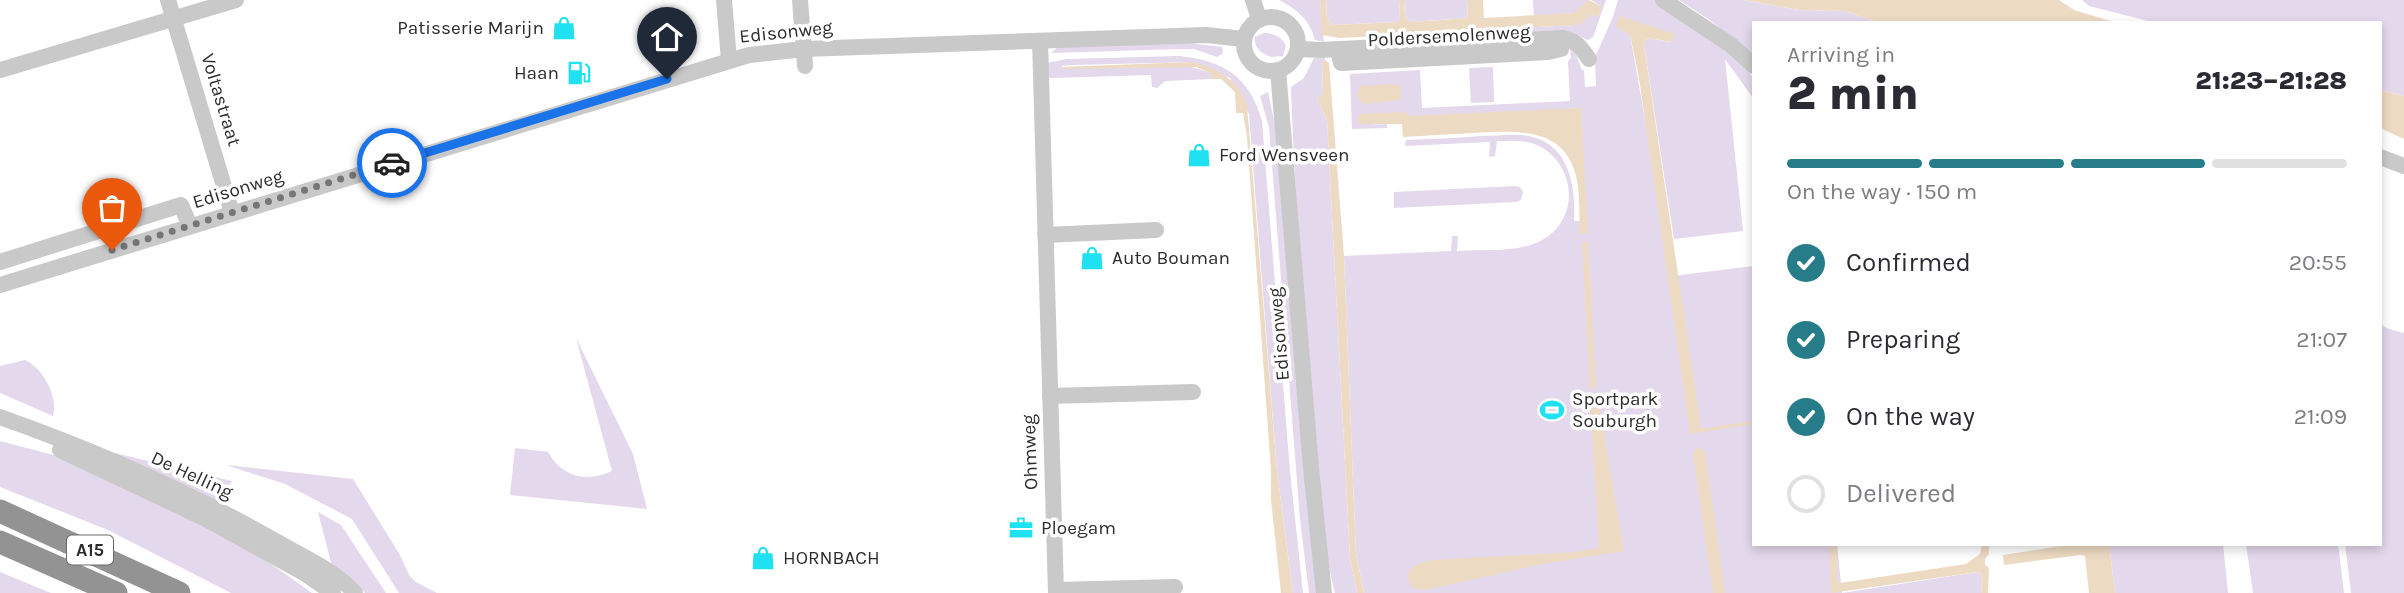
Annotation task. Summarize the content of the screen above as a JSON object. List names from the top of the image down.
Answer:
{
  "streets": {
    "highway": ["A15"],
    "street": [
      "Edisonweg",
      "Poldersemolenweg",
      "Voltastraat",
      "Ohmweg",
      "De Helling"
    ]
  },
  "crossings": [
    ["Edisonweg", "Poldersemolenweg"],
    ["Edisonweg", "Voltastraat"],
    ["Edisonweg", "Ohmweg"]
  ],
  "places": {
    "shop": [
      "Patisserie Marijn",
      "Ford Wensveen",
      "Auto Bouman",
      "HORNBACH"
    ],
    "fuel station": ["Haan"],
    "sports": ["Sportpark Souburgh"],
    "office": ["Ploegam"]
  },
  "page": {
    "heading": ["2 min", "Arriving in", "21:23–21:28"],
    "bar": "On the way · 150 m",
    "list": [
      ["Confirmed", "20:55"],
      ["Preparing", "21:07"],
      ["On the way", "21:09"],
      "Delivered"
    ]
  }
}
